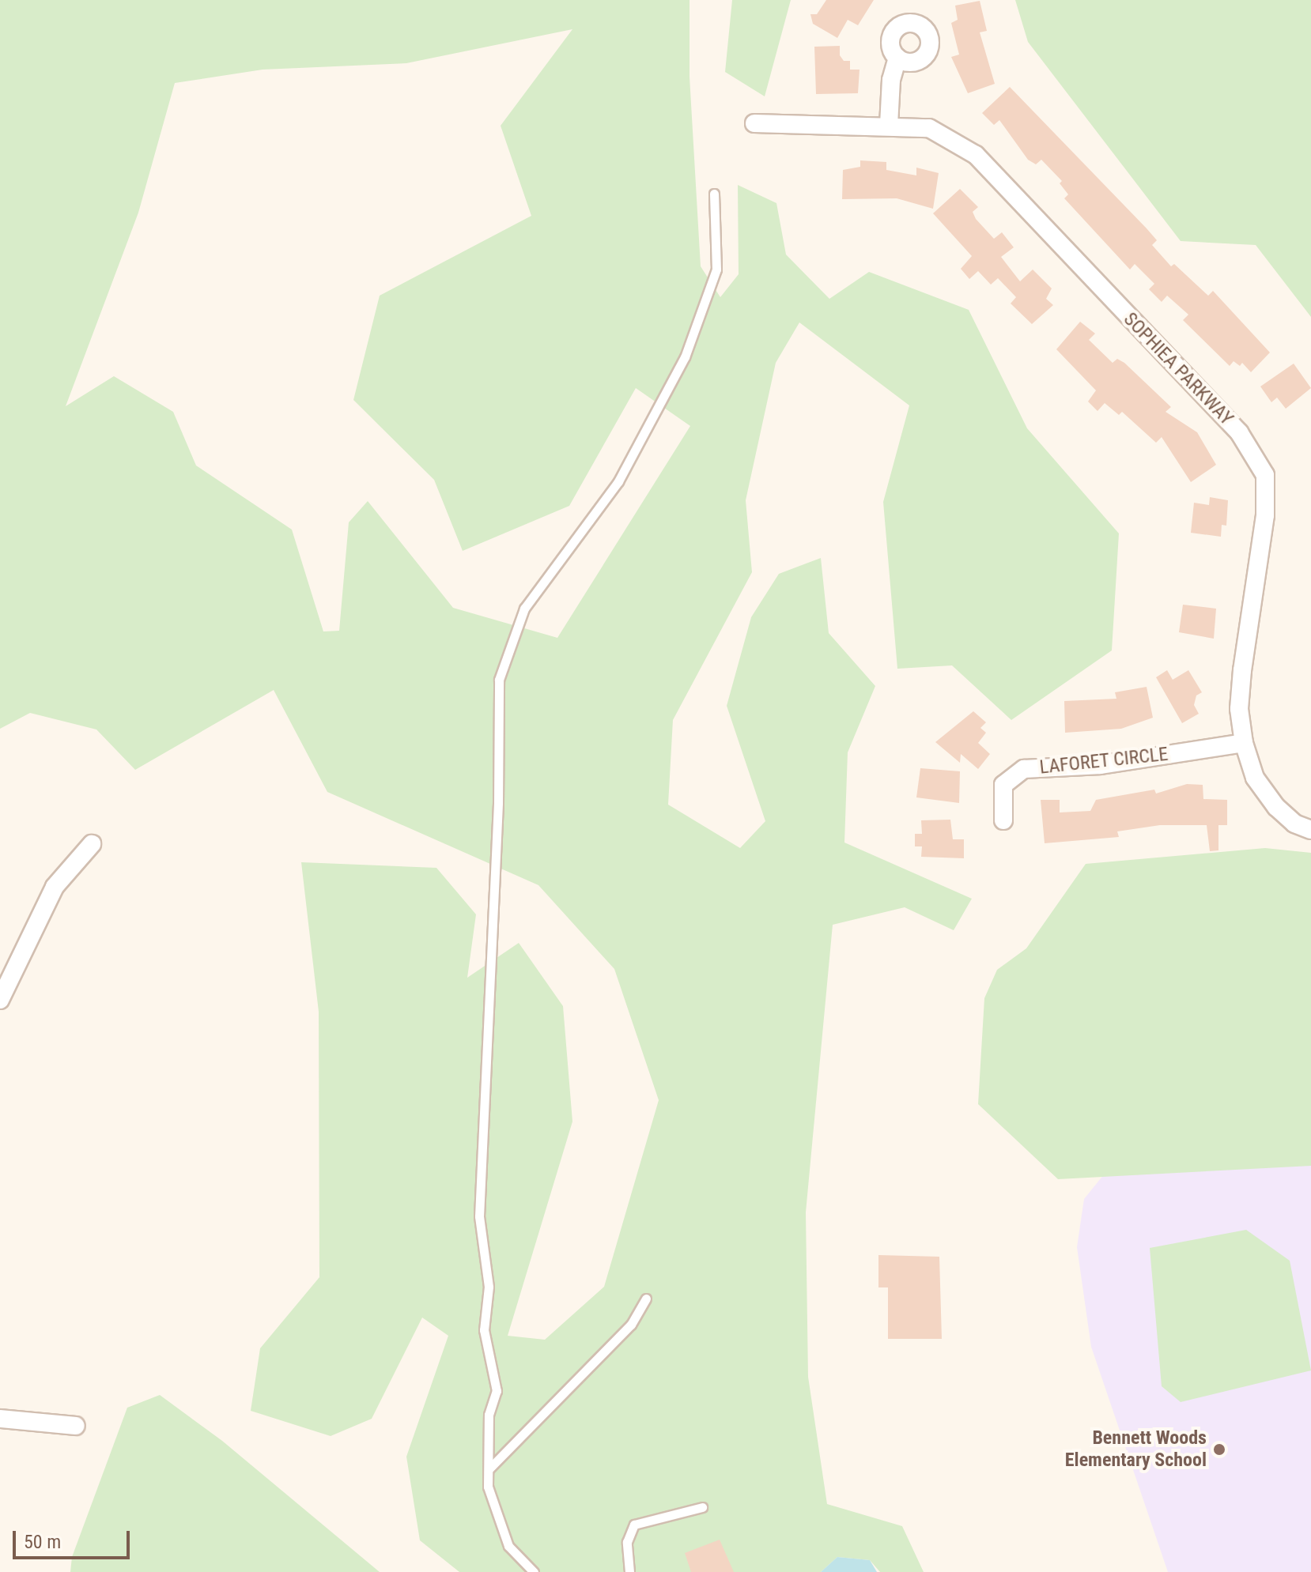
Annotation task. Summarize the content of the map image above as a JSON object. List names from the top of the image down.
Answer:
{
  "streets": {
    "street": ["SOPHIEA PARKWAY", "LAFORET CIRCLE"]
  },
  "crossings": [
    ["SOPHIEA PARKWAY", "LAFORET CIRCLE"]
  ],
  "places": ["Bennett Woods Elementary School"],
  "scale_bar": "50 m"
}
